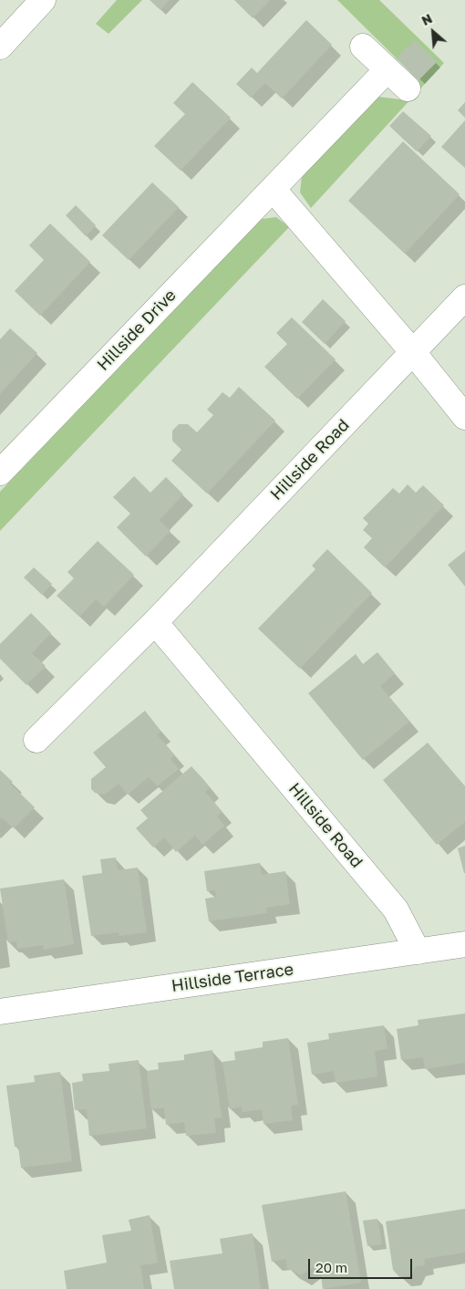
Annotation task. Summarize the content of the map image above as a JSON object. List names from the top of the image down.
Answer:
{
  "streets": {
    "street": ["Hillside Drive", "Hillside Road", "Hillside Terrace"]
  },
  "crossings": [
    ["Hillside Road", "Hillside Terrace"]
  ],
  "scale_bar": "20 m",
  "north": "top left"
}
